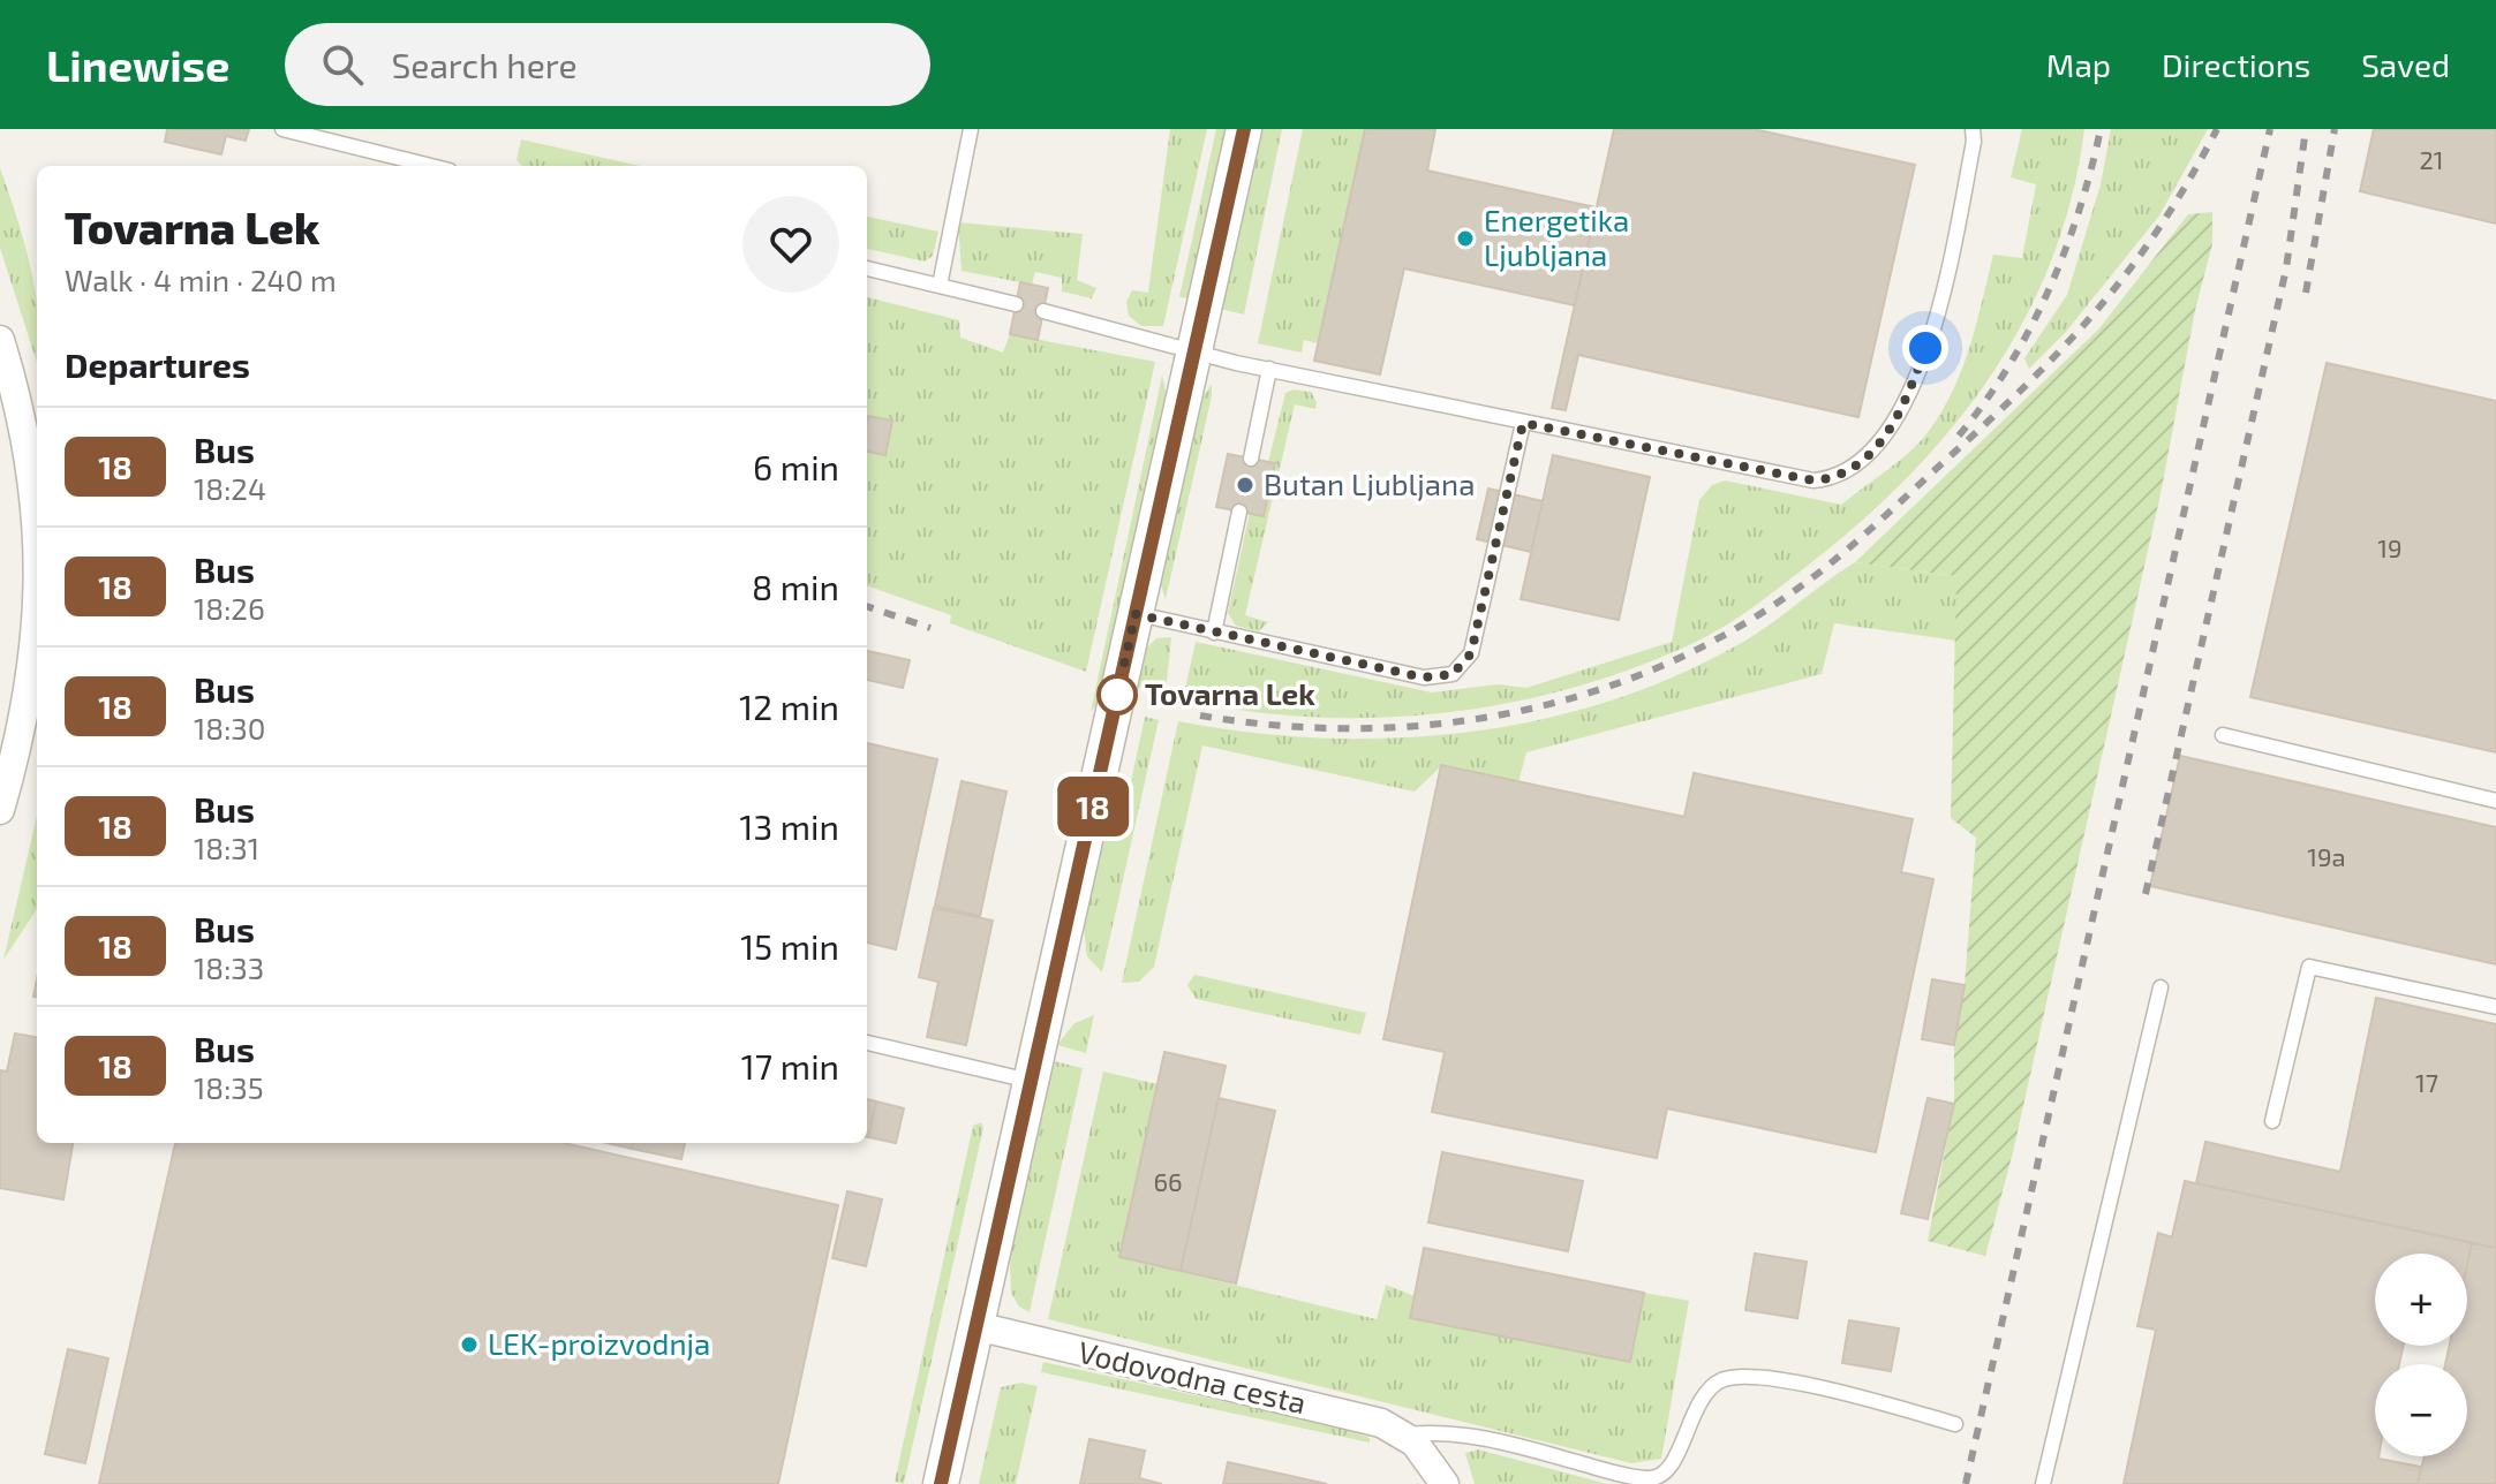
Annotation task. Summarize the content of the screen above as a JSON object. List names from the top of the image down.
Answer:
{
  "streets": {
    "street": ["Vodovodna cesta"]
  },
  "places": [
    "Energetika Ljubljana",
    "Butan Ljubljana",
    "Tovarna Lek",
    "LEK-proizvodnja"
  ],
  "lines": ["bus line 18"],
  "house_numbers": [
    "21",
    "19",
    "19a",
    "17",
    "66"
  ],
  "page": {
    "header": "Linewise",
    "search": "Search here",
    "nav": ["Map", "Directions", "Saved"],
    "on_map": "18",
    "heading": [
      ["Tovarna Lek", "Walk · 4 min · 240 m"],
      "Departures"
    ],
    "list": [
      {
        "mark": "18",
        "name": "Bus",
        "note": "18:24",
        "value": "6 min"
      },
      {
        "mark": "18",
        "name": "Bus",
        "note": "18:26",
        "value": "8 min"
      },
      {
        "mark": "18",
        "name": "Bus",
        "note": "18:30",
        "value": "12 min"
      },
      {
        "mark": "18",
        "name": "Bus",
        "note": "18:31",
        "value": "13 min"
      },
      {
        "mark": "18",
        "name": "Bus",
        "note": "18:33",
        "value": "15 min"
      },
      {
        "mark": "18",
        "name": "Bus",
        "note": "18:35",
        "value": "17 min"
      }
    ],
    "map_buttons": ["+", "−"]
  }
}
